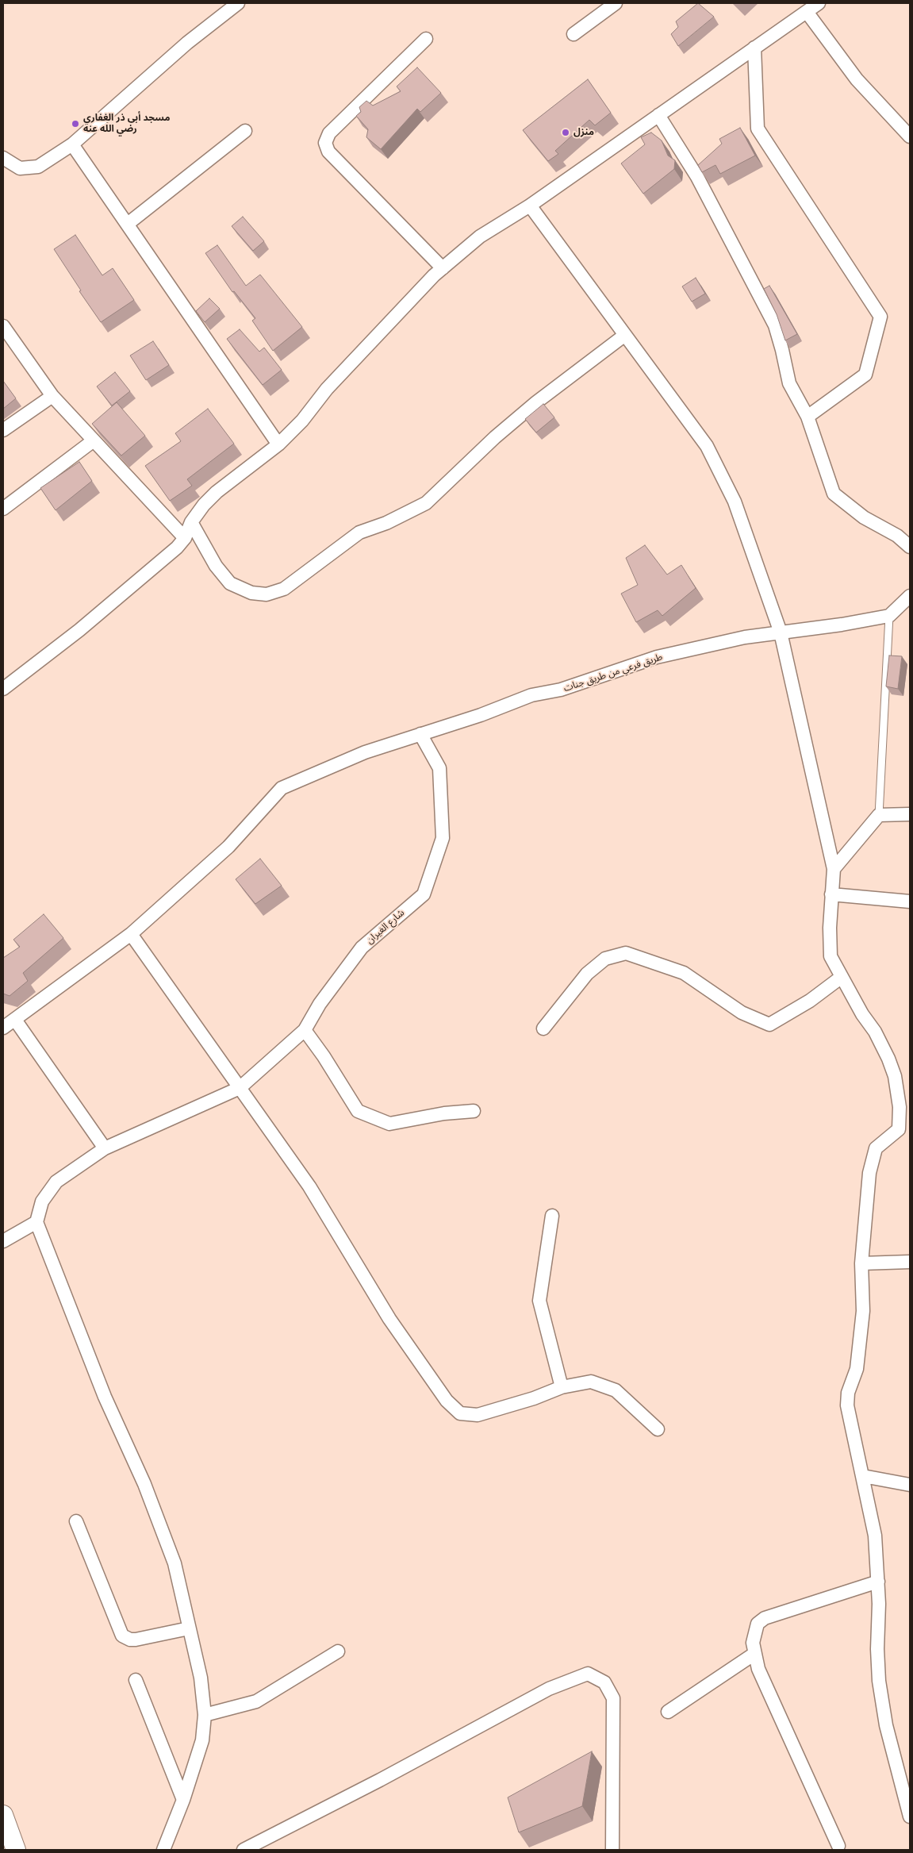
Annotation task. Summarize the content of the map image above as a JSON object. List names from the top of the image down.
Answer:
{
  "streets": {
    "street": ["طريق فرعي من طريق جنات", "شارع الغيران"]
  },
  "crossings": [
    ["طريق فرعي من طريق جنات", "شارع الغيران"]
  ],
  "places": ["مسجد أبي ذر الغفاري رضي الله عنه", "منزل"]
}
